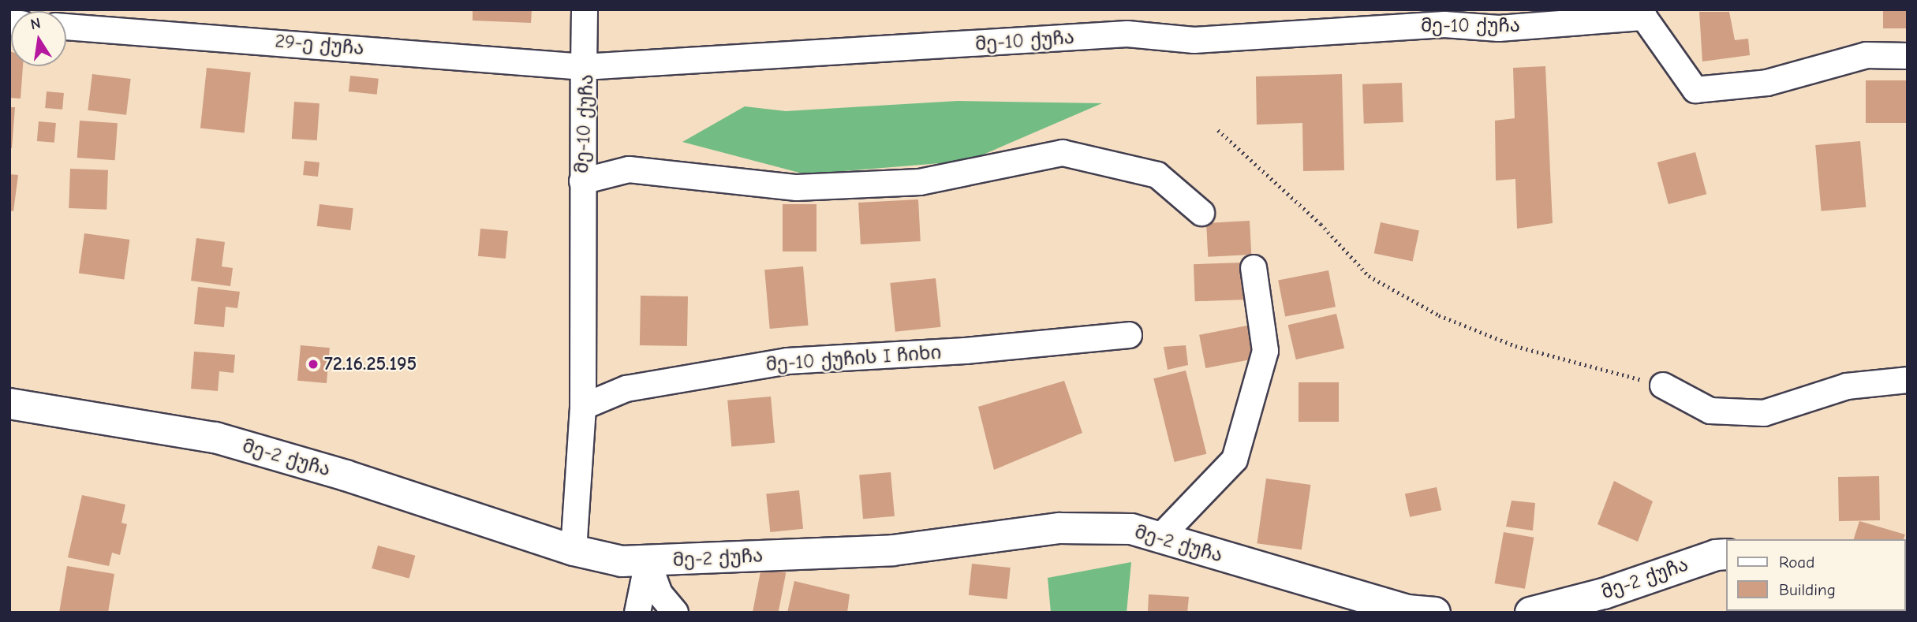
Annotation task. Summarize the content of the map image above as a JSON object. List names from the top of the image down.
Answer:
{
  "streets": {
    "main road": ["მე-2 ქუჩა"],
    "street": ["მე-10 ქუჩა", "29-ე ქუჩა", "მე-10 ქუჩის I ჩიხი"]
  },
  "crossings": [
    ["მე-10 ქუჩა", "29-ე ქუჩა"],
    ["მე-10 ქუჩა", "მე-10 ქუჩის I ჩიხი"],
    ["მე-10 ქუჩა", "მე-2 ქუჩა"]
  ],
  "places": ["72.16.25.195"],
  "legend": ["Road", "Building"],
  "north": "top"
}
